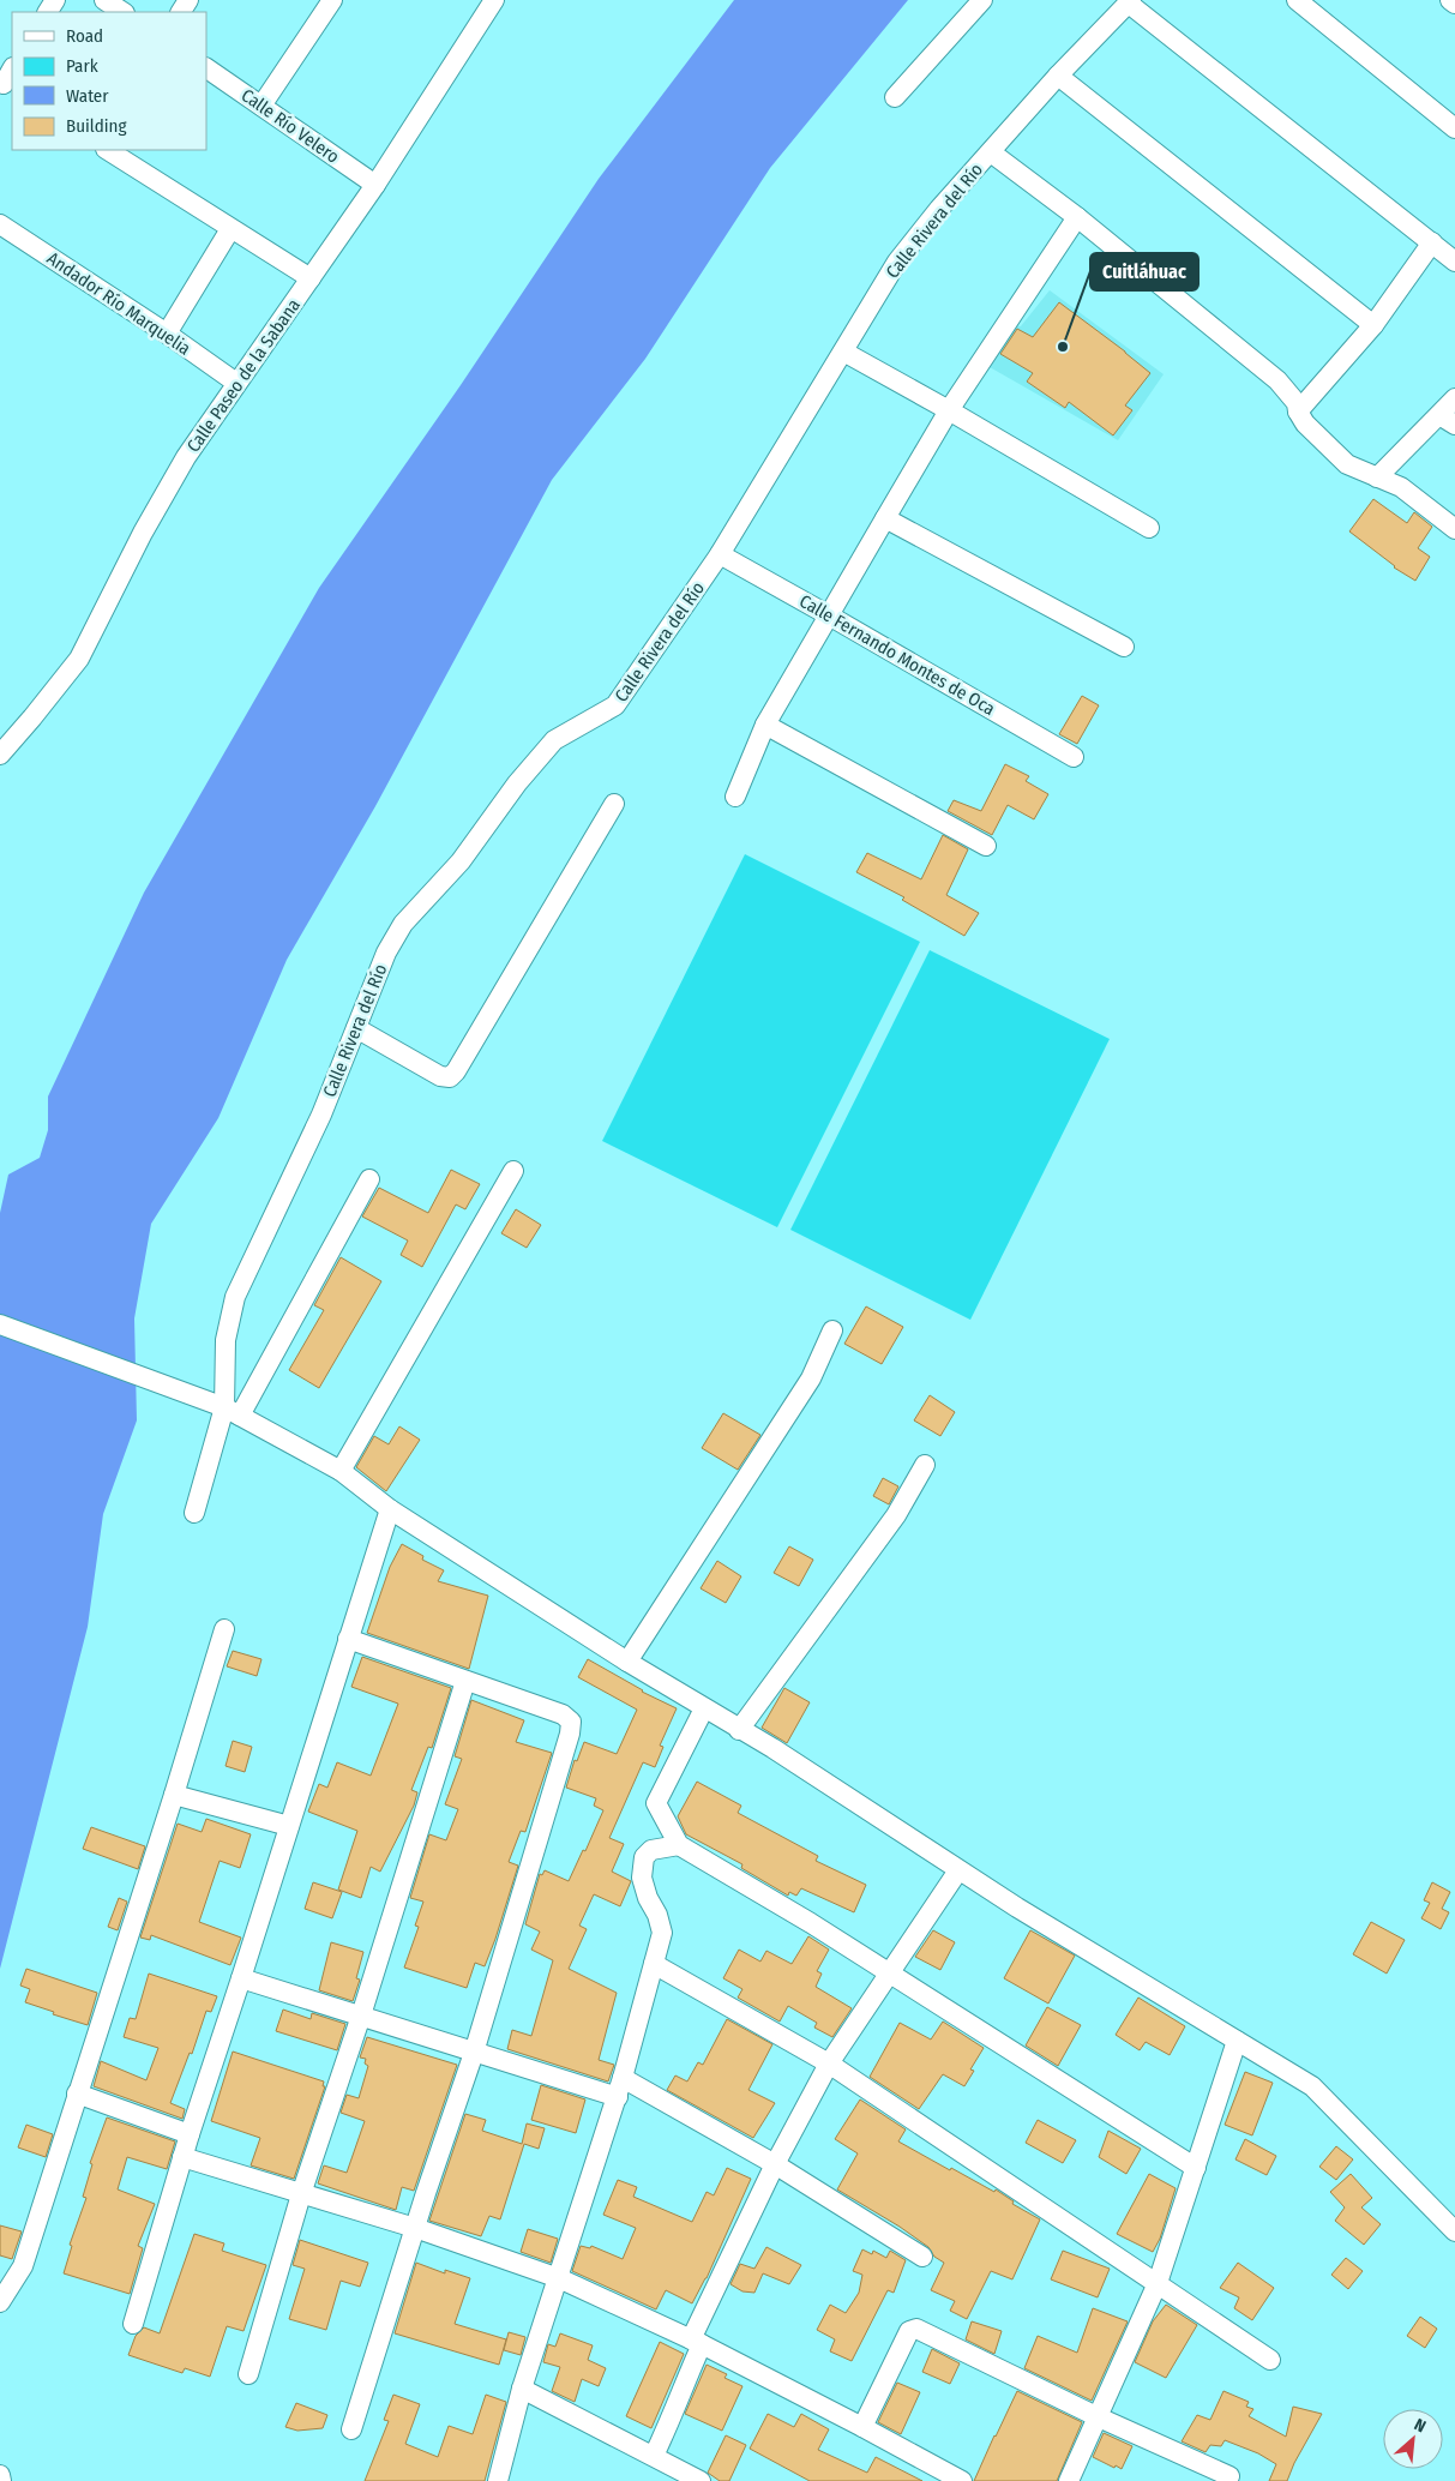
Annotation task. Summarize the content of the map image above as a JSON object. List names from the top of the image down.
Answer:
{
  "streets": {
    "street": [
      "Calle Río Velero",
      "Calle Rivera del Río",
      "Andador Río Marquelia",
      "Calle Paseo de la Sabana",
      "Calle Fernando Montes de Oca"
    ]
  },
  "crossings": [
    ["Calle Río Velero", "Calle Paseo de la Sabana"],
    ["Calle Rivera del Río", "Calle Fernando Montes de Oca"],
    ["Andador Río Marquelia", "Calle Paseo de la Sabana"]
  ],
  "places": ["Cuitláhuac"],
  "legend": [
    "Road",
    "Park",
    "Water",
    "Building"
  ],
  "north": "top right"
}
